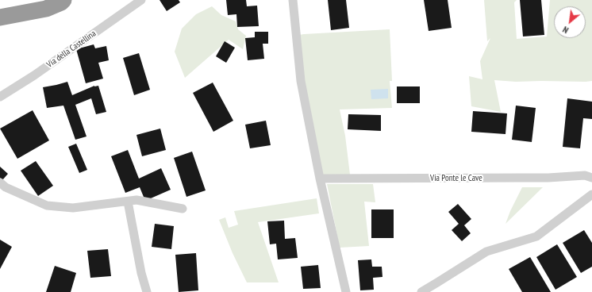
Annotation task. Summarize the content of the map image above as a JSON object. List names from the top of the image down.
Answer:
{
  "streets": {
    "street": ["Via della Castellina", "Via Ponte le Cave"]
  },
  "north": "bottom left"
}
